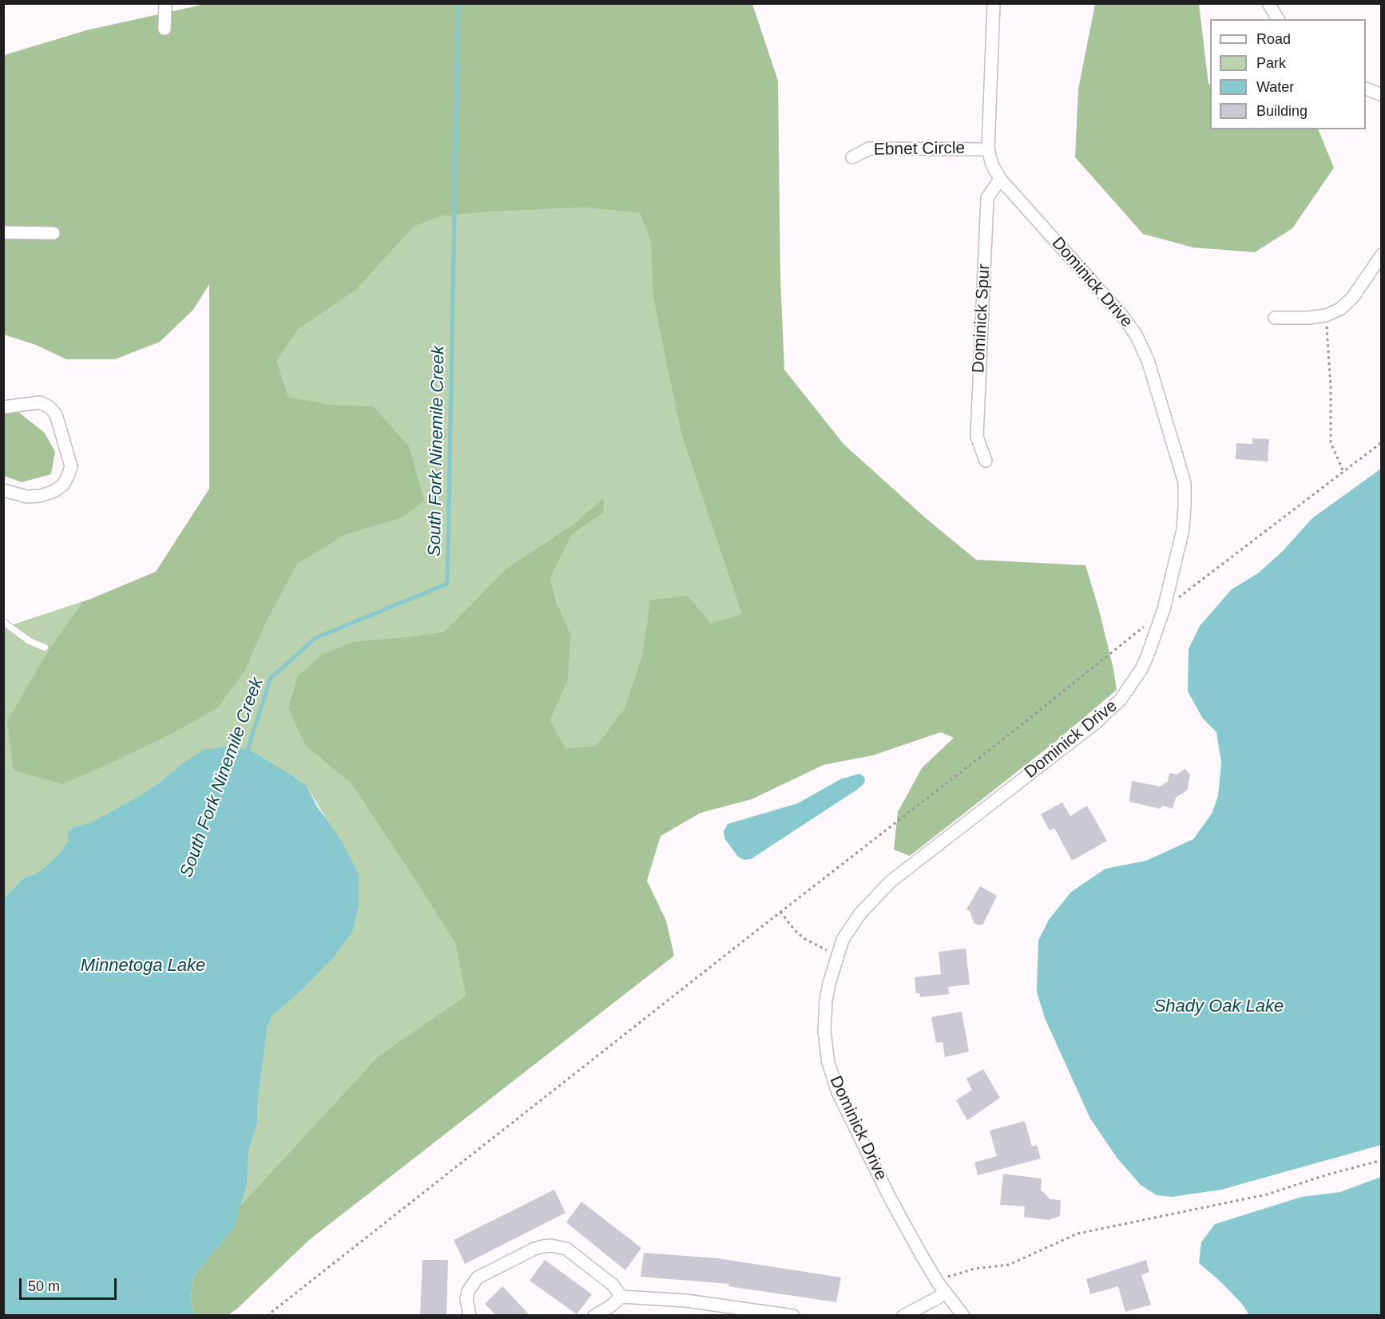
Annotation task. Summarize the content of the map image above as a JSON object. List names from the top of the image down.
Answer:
{
  "streets": {
    "street": ["Ebnet Circle", "Dominick Drive", "Dominick Spur"]
  },
  "crossings": [
    ["Ebnet Circle", "Dominick Drive"],
    ["Dominick Drive", "Dominick Spur"]
  ],
  "water": ["South Fork Ninemile Creek", "Minnetoga Lake", "Shady Oak Lake"],
  "legend": [
    "Road",
    "Park",
    "Water",
    "Building"
  ],
  "scale_bar": "50 m"
}
